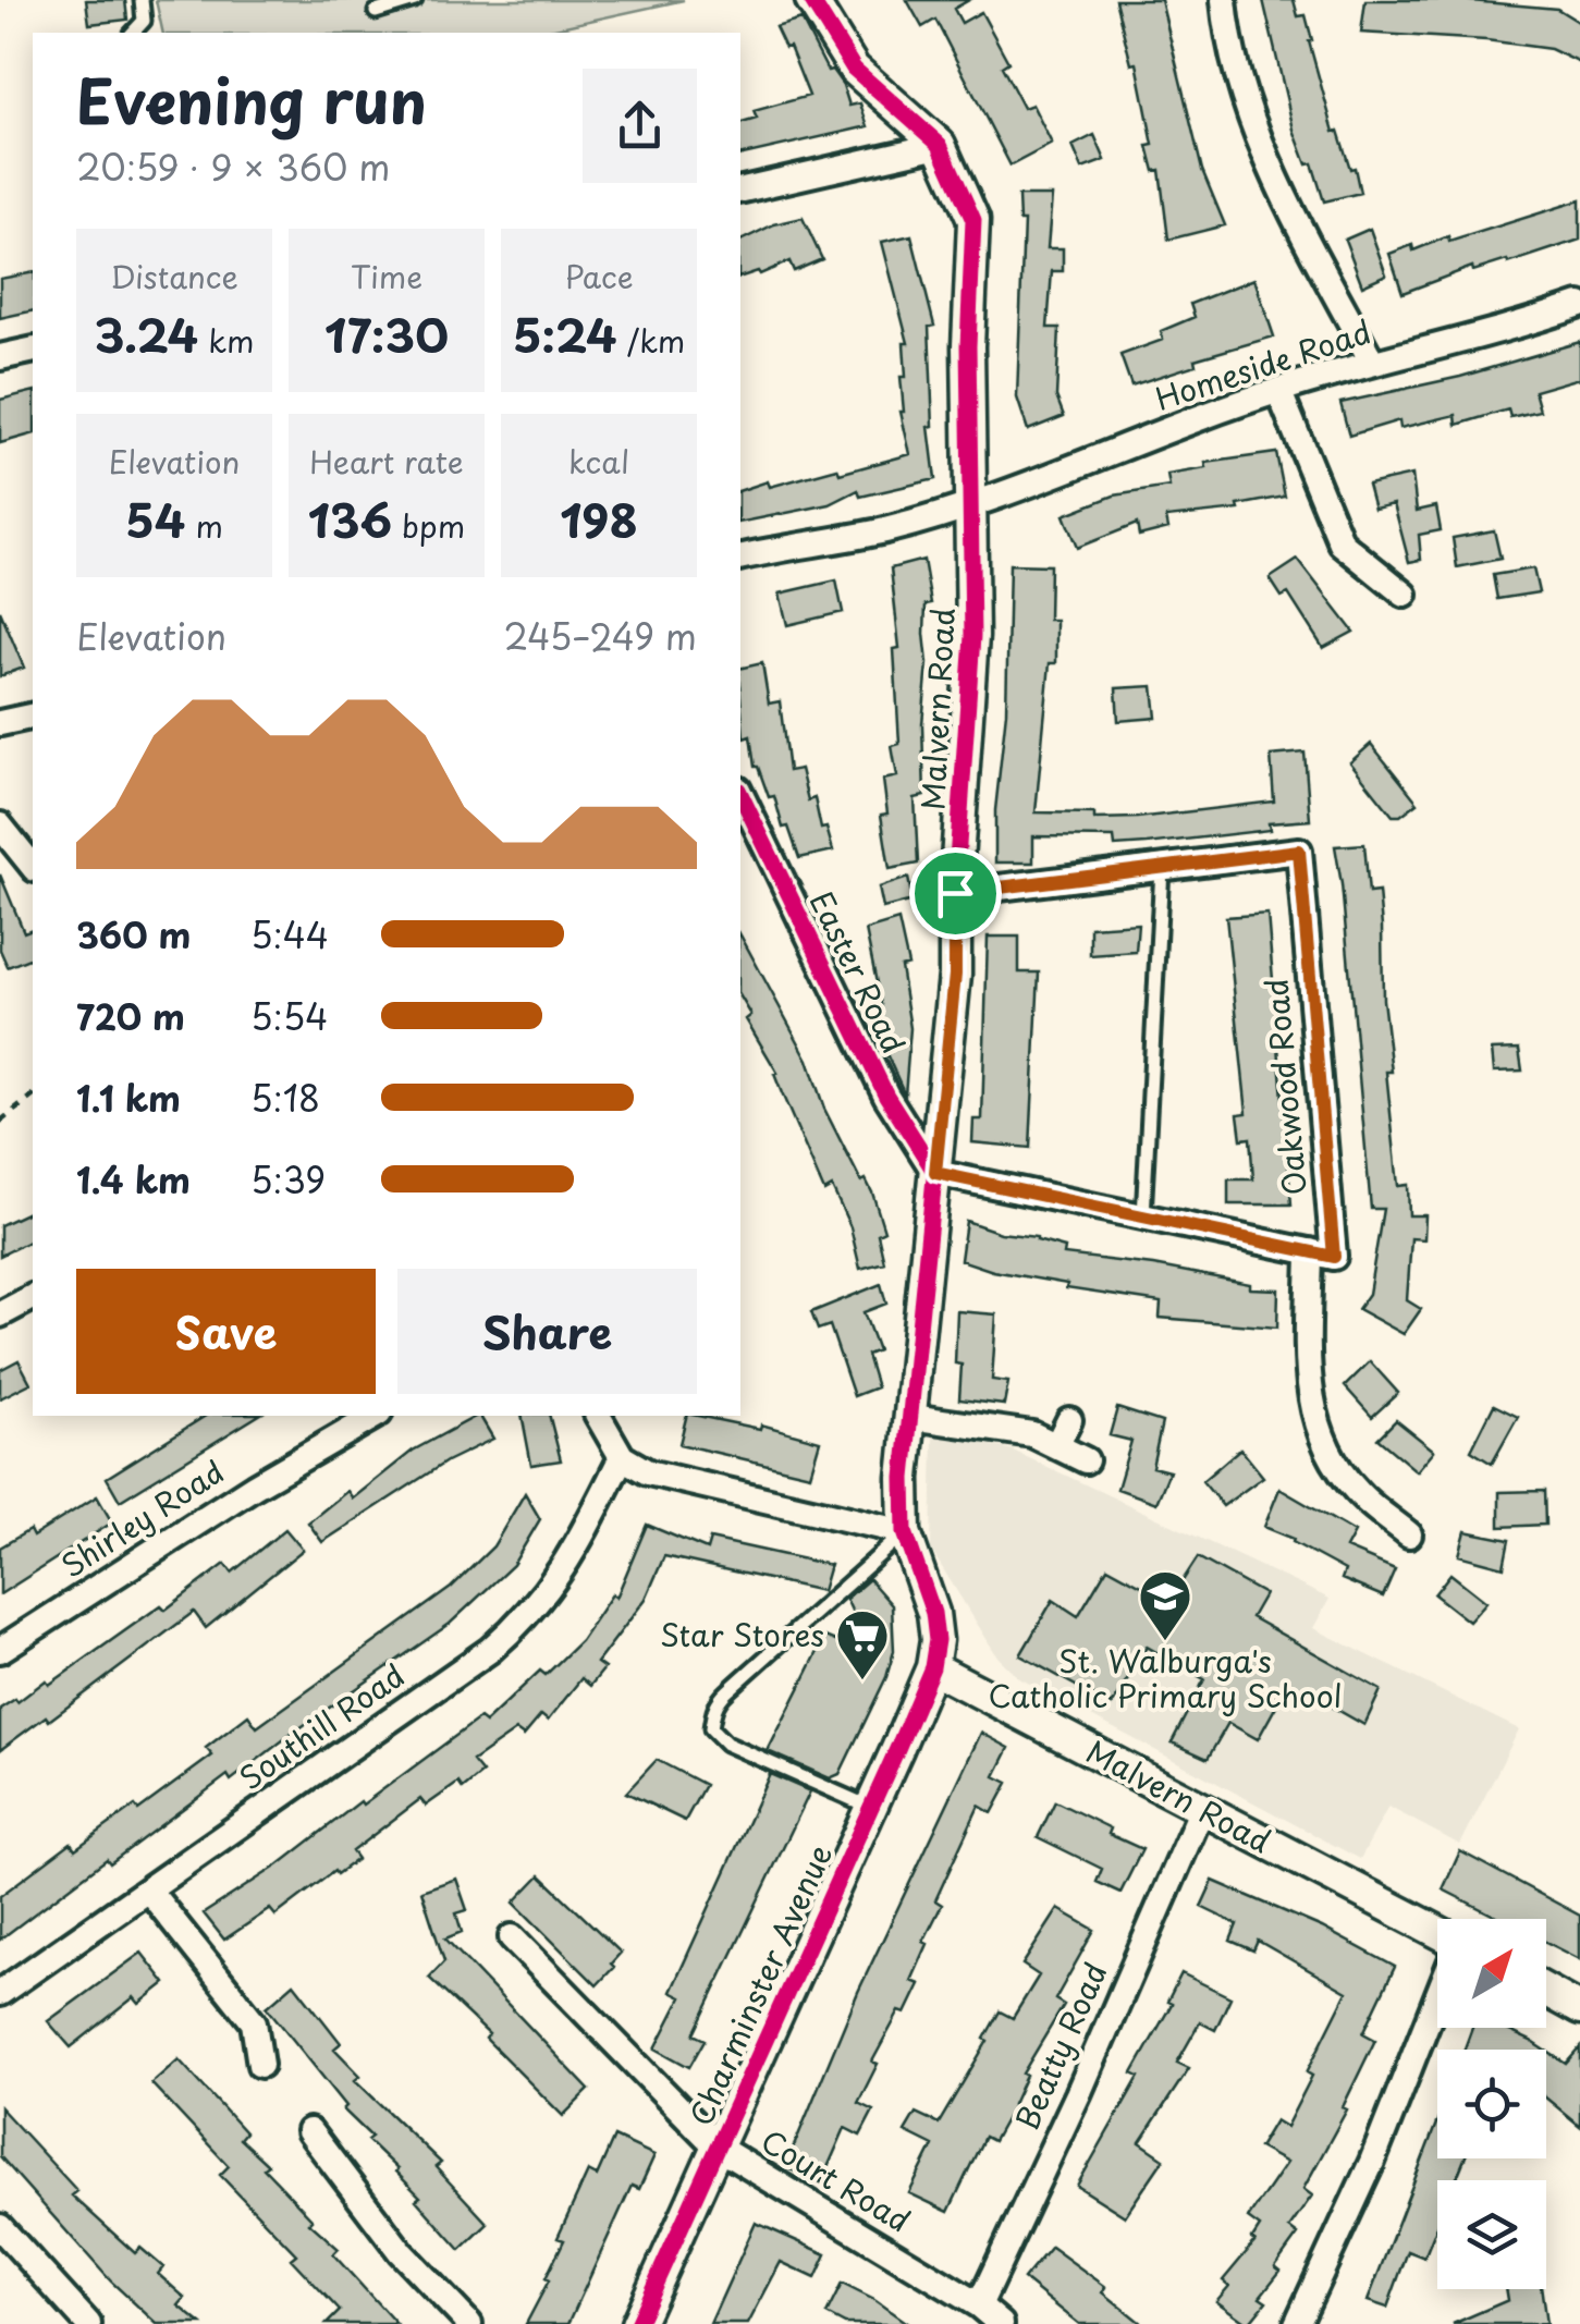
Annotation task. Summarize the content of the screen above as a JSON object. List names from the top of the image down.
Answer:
{
  "streets": {
    "street": [
      "Homeside Road",
      "Malvern Road",
      "Easter Road",
      "Oakwood Road",
      "Shirley Road",
      "Southill Road",
      "Charminster Avenue",
      "Beatty Road",
      "Court Road"
    ]
  },
  "crossings": [
    ["Homeside Road", "Malvern Road"],
    ["Malvern Road", "Easter Road"],
    ["Malvern Road", "Oakwood Road"],
    ["Malvern Road", "Charminster Avenue"],
    ["Malvern Road", "Beatty Road"],
    ["Charminster Avenue", "Court Road"],
    ["Beatty Road", "Court Road"]
  ],
  "places": {
    "school or university": ["St. Walburga's Catholic Primary School"],
    "supermarket": ["Star Stores"]
  },
  "north": "top right",
  "page": {
    "heading": ["Evening run", "20:59 · 9 × 360 m"],
    "stats": [
      ["Distance", "3.24 km"],
      ["Time", "17:30"],
      ["Pace", "5:24 /km"],
      ["Elevation", "54 m"],
      ["Heart rate", "136 bpm"],
      ["kcal", "198"]
    ],
    "chart": ["Elevation", "245–249 m"],
    "list": [
      {
        "name": "360 m",
        "note": "5:44"
      },
      {
        "name": "720 m",
        "note": "5:54"
      },
      {
        "name": "1.1 km",
        "note": "5:18"
      },
      {
        "name": "1.4 km",
        "note": "5:39"
      }
    ],
    "buttons": ["Save", "Share"]
  }
}
